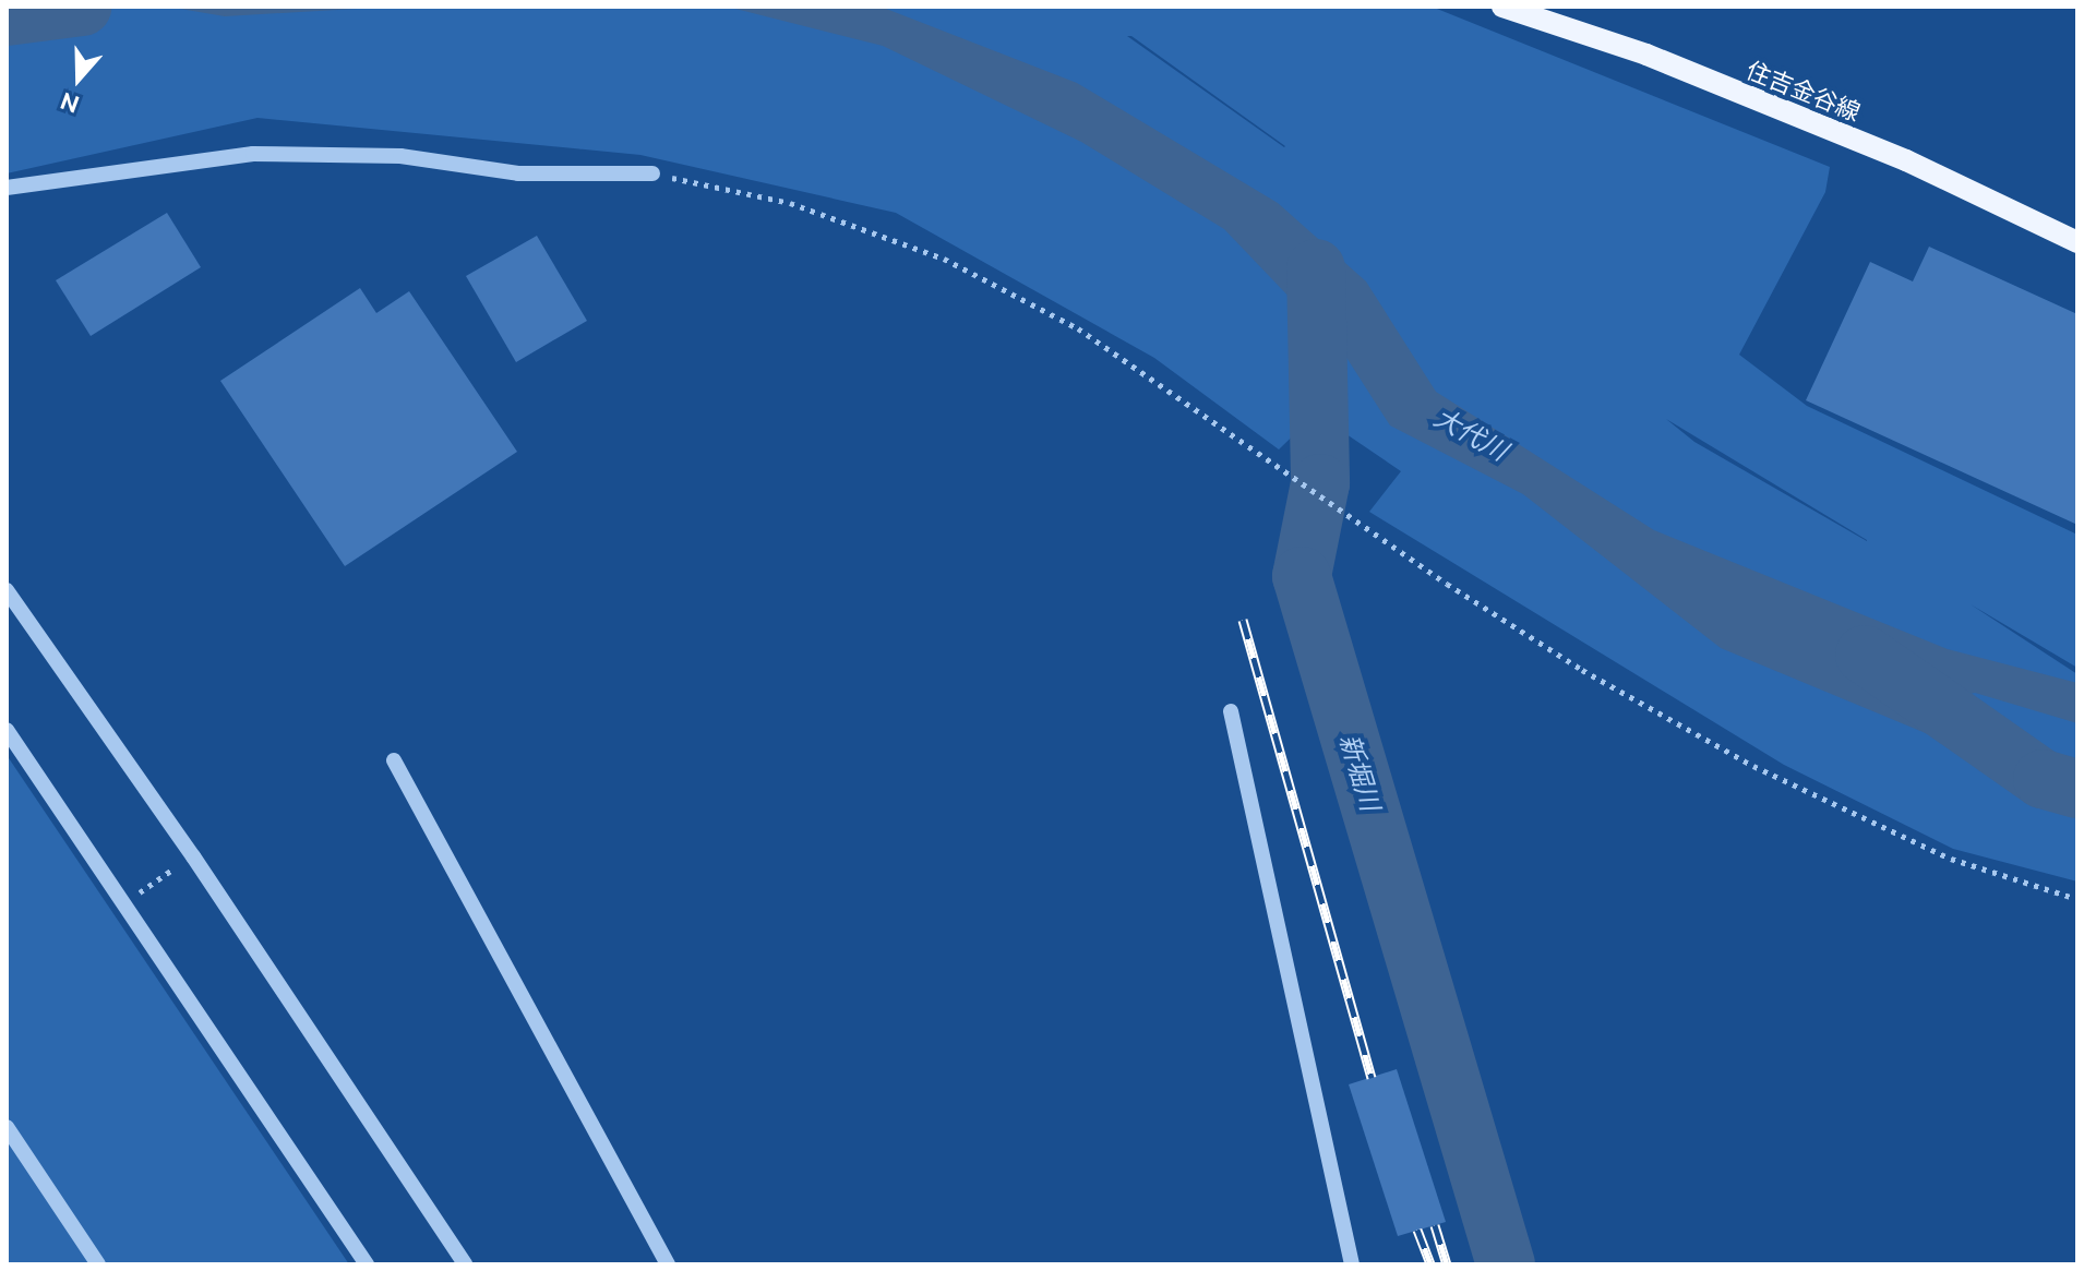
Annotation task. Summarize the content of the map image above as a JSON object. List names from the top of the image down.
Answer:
{
  "streets": {
    "main road": ["住吉金谷線"]
  },
  "water": ["大代川", "新堀川"],
  "north": "bottom"
}
